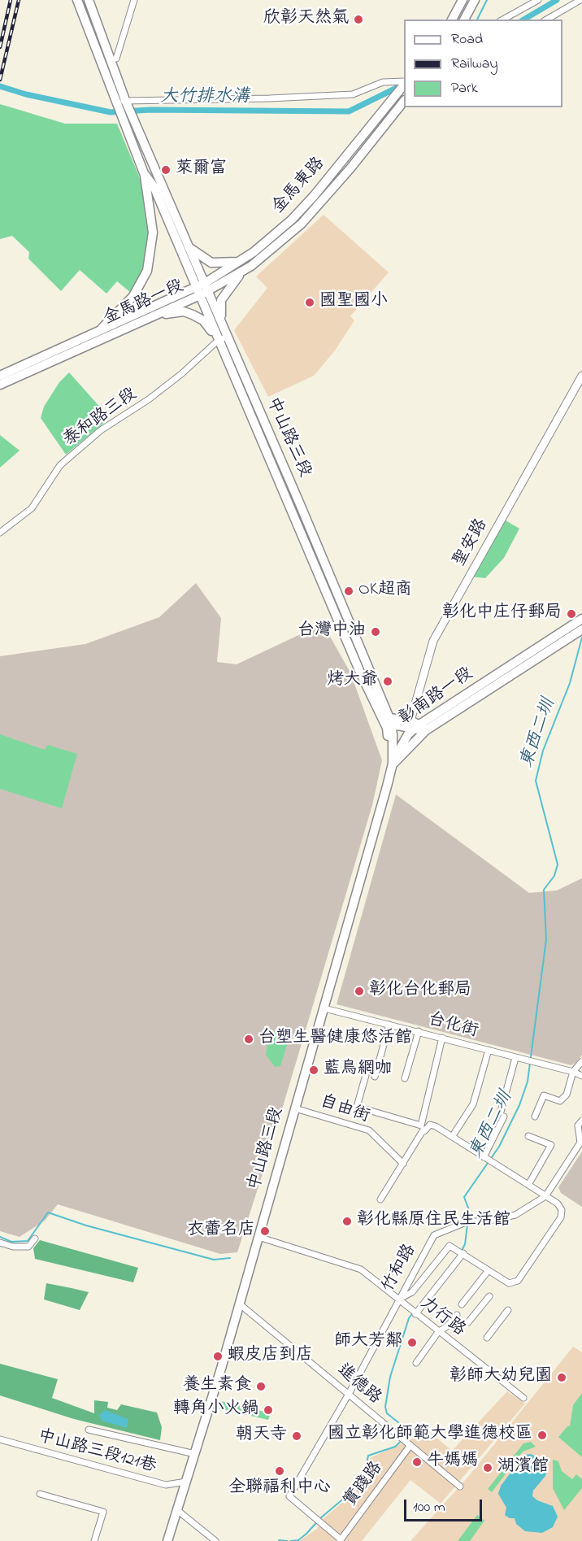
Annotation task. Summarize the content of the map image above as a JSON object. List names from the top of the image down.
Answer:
{
  "streets": {
    "main road": [
      "金馬東路",
      "金馬路一段",
      "中山路三段",
      "彰南路一段"
    ],
    "street": [
      "泰和路三段",
      "聖安路",
      "台化街",
      "自由街",
      "竹和路",
      "力行路",
      "進德路",
      "中山路三段121巷",
      "實踐路"
    ]
  },
  "crossings": [
    ["金馬東路", "金馬路一段"],
    ["金馬東路", "中山路三段"],
    ["金馬路一段", "中山路三段"],
    ["泰和路三段", "中山路三段"],
    ["中山路三段", "彰南路一段"],
    ["中山路三段", "台化街"],
    ["中山路三段", "自由街"],
    ["中山路三段", "力行路"],
    ["中山路三段", "進德路"],
    ["中山路三段", "中山路三段121巷"],
    ["聖安路", "彰南路一段"],
    ["竹和路", "力行路"],
    ["竹和路", "進德路"],
    ["竹和路", "實踐路"],
    ["進德路", "實踐路"]
  ],
  "water": ["大竹排水溝", "東西二圳"],
  "places": [
    "欣彰天然氣",
    "萊爾富",
    "國聖國小",
    "OK超商",
    "彰化中庄仔郵局",
    "台灣中油",
    "烤大爺",
    "彰化台化郵局",
    "台塑生醫健康悠活館",
    "藍鳥網咖",
    "彰化縣原住民生活館",
    "衣蕾名店",
    "師大芳鄰",
    "蝦皮店到店",
    "彰師大幼兒園",
    "養生素食",
    "轉角小火鍋",
    "國立彰化師範大學進德校區",
    "朝天寺",
    "牛媽媽",
    "湖濱館",
    "全聯福利中心"
  ],
  "legend": ["Road", "Railway", "Park"],
  "scale_bar": "100 m"
}
